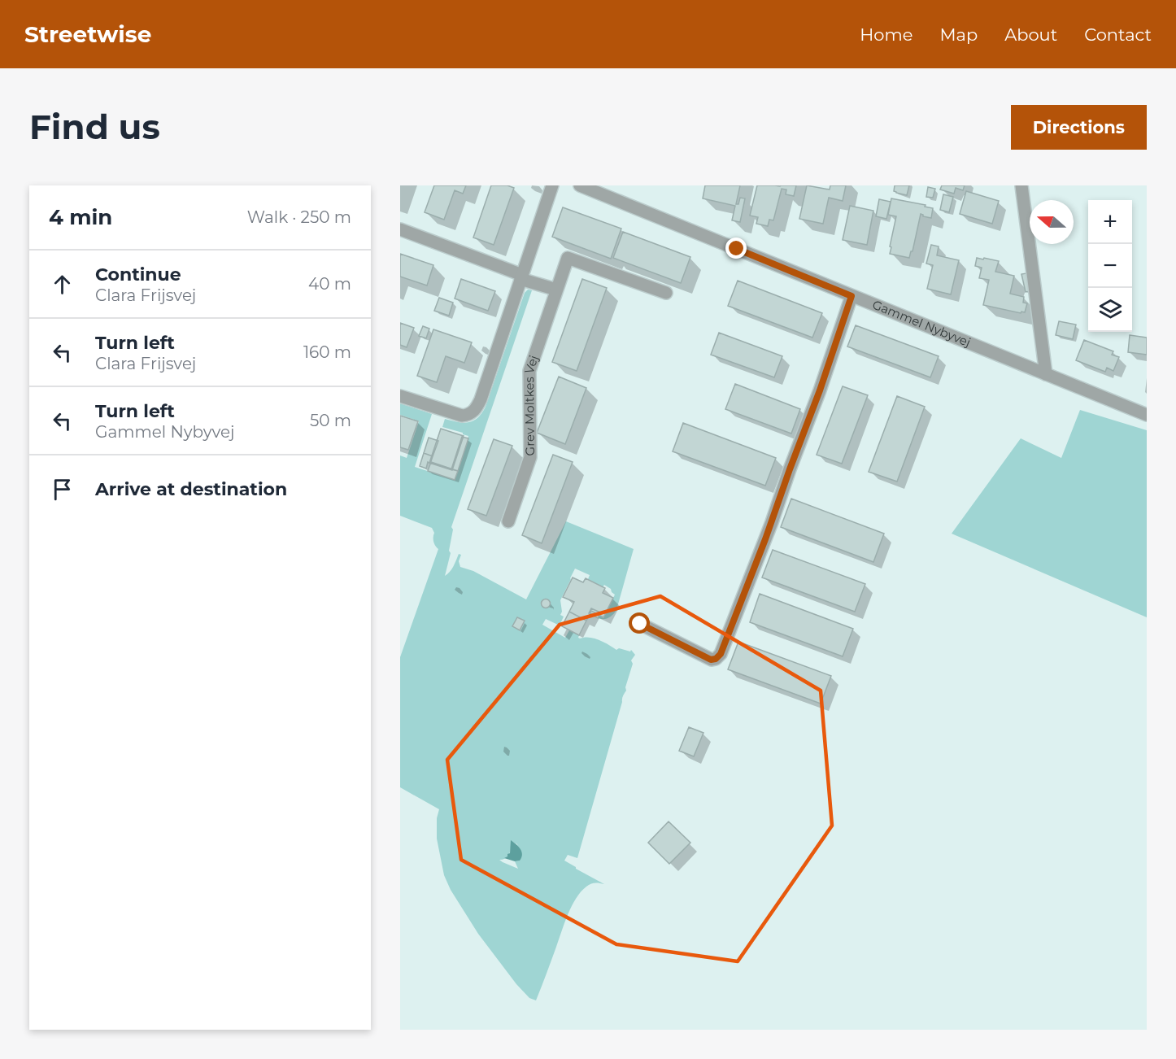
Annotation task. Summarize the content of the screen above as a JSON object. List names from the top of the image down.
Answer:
{
  "streets": {
    "street": ["Gammel Nybyvej", "Grev Moltkes Vej"]
  },
  "north": "left",
  "page": {
    "header": "Streetwise",
    "nav": [
      "Home",
      "Map",
      "About",
      "Contact"
    ],
    "buttons": "Directions",
    "title": "Find us",
    "heading": ["4 min", "Walk · 250 m"],
    "map_buttons": ["+", "−"],
    "list": [
      ["Continue", "Clara Frijsvej", "40 m"],
      ["Turn left", "Clara Frijsvej", "160 m"],
      ["Turn left", "Gammel Nybyvej", "50 m"],
      "Arrive at destination"
    ]
  }
}
